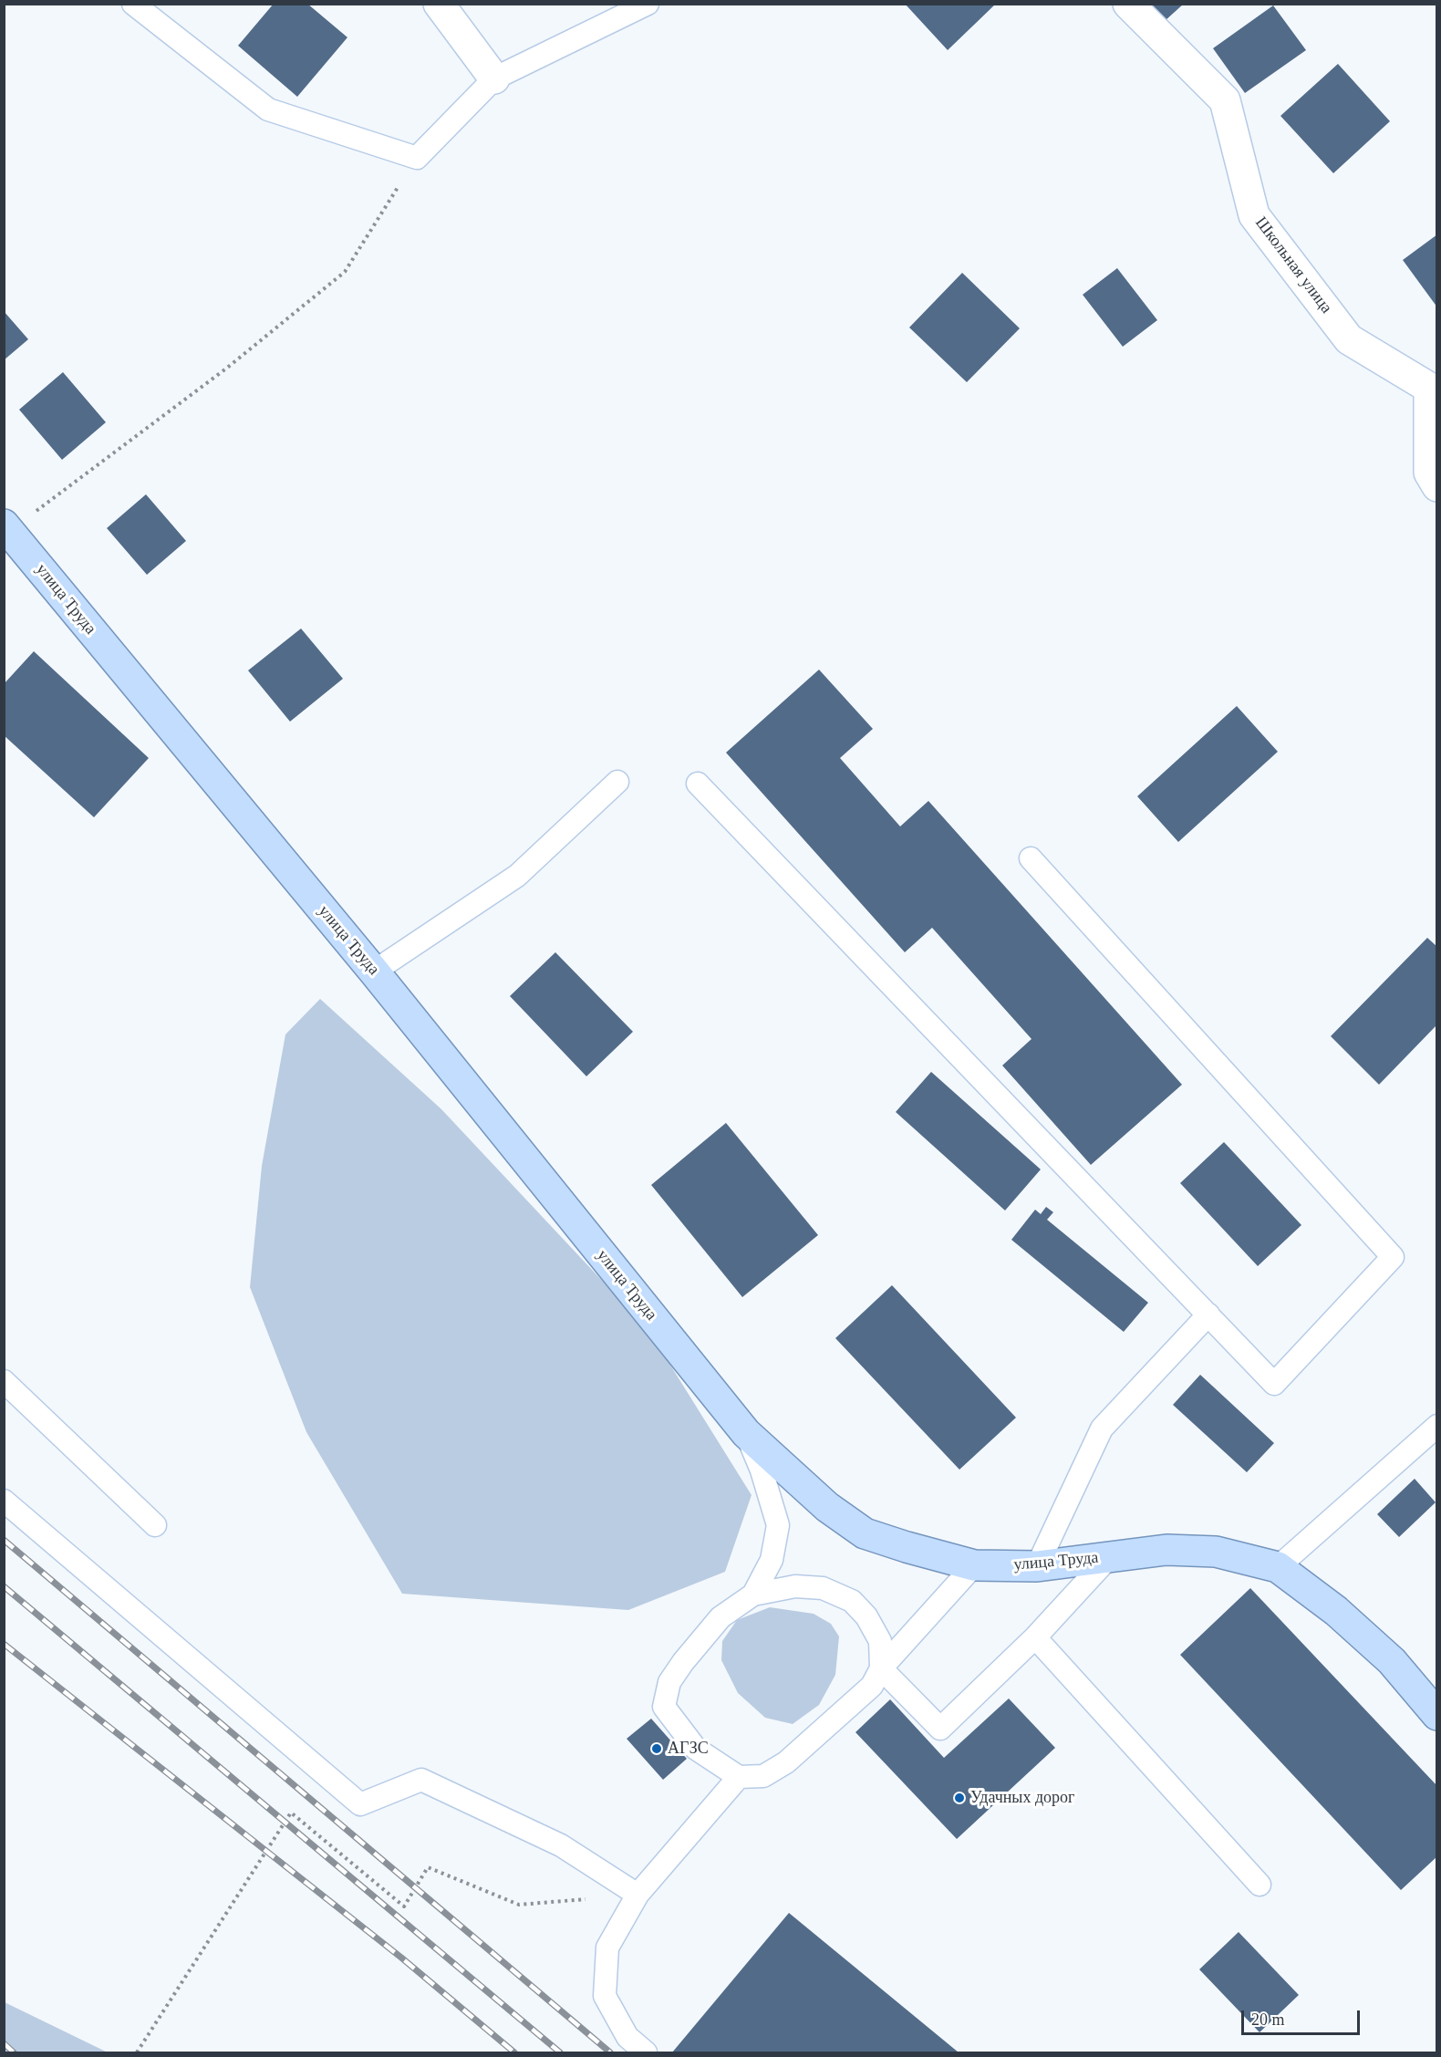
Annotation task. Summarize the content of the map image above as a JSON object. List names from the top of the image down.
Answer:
{
  "streets": {
    "main road": ["улица Труда"],
    "street": ["Школьная улица"]
  },
  "places": ["АГЗС", "Удачных дорог"],
  "scale_bar": "20 m"
}
